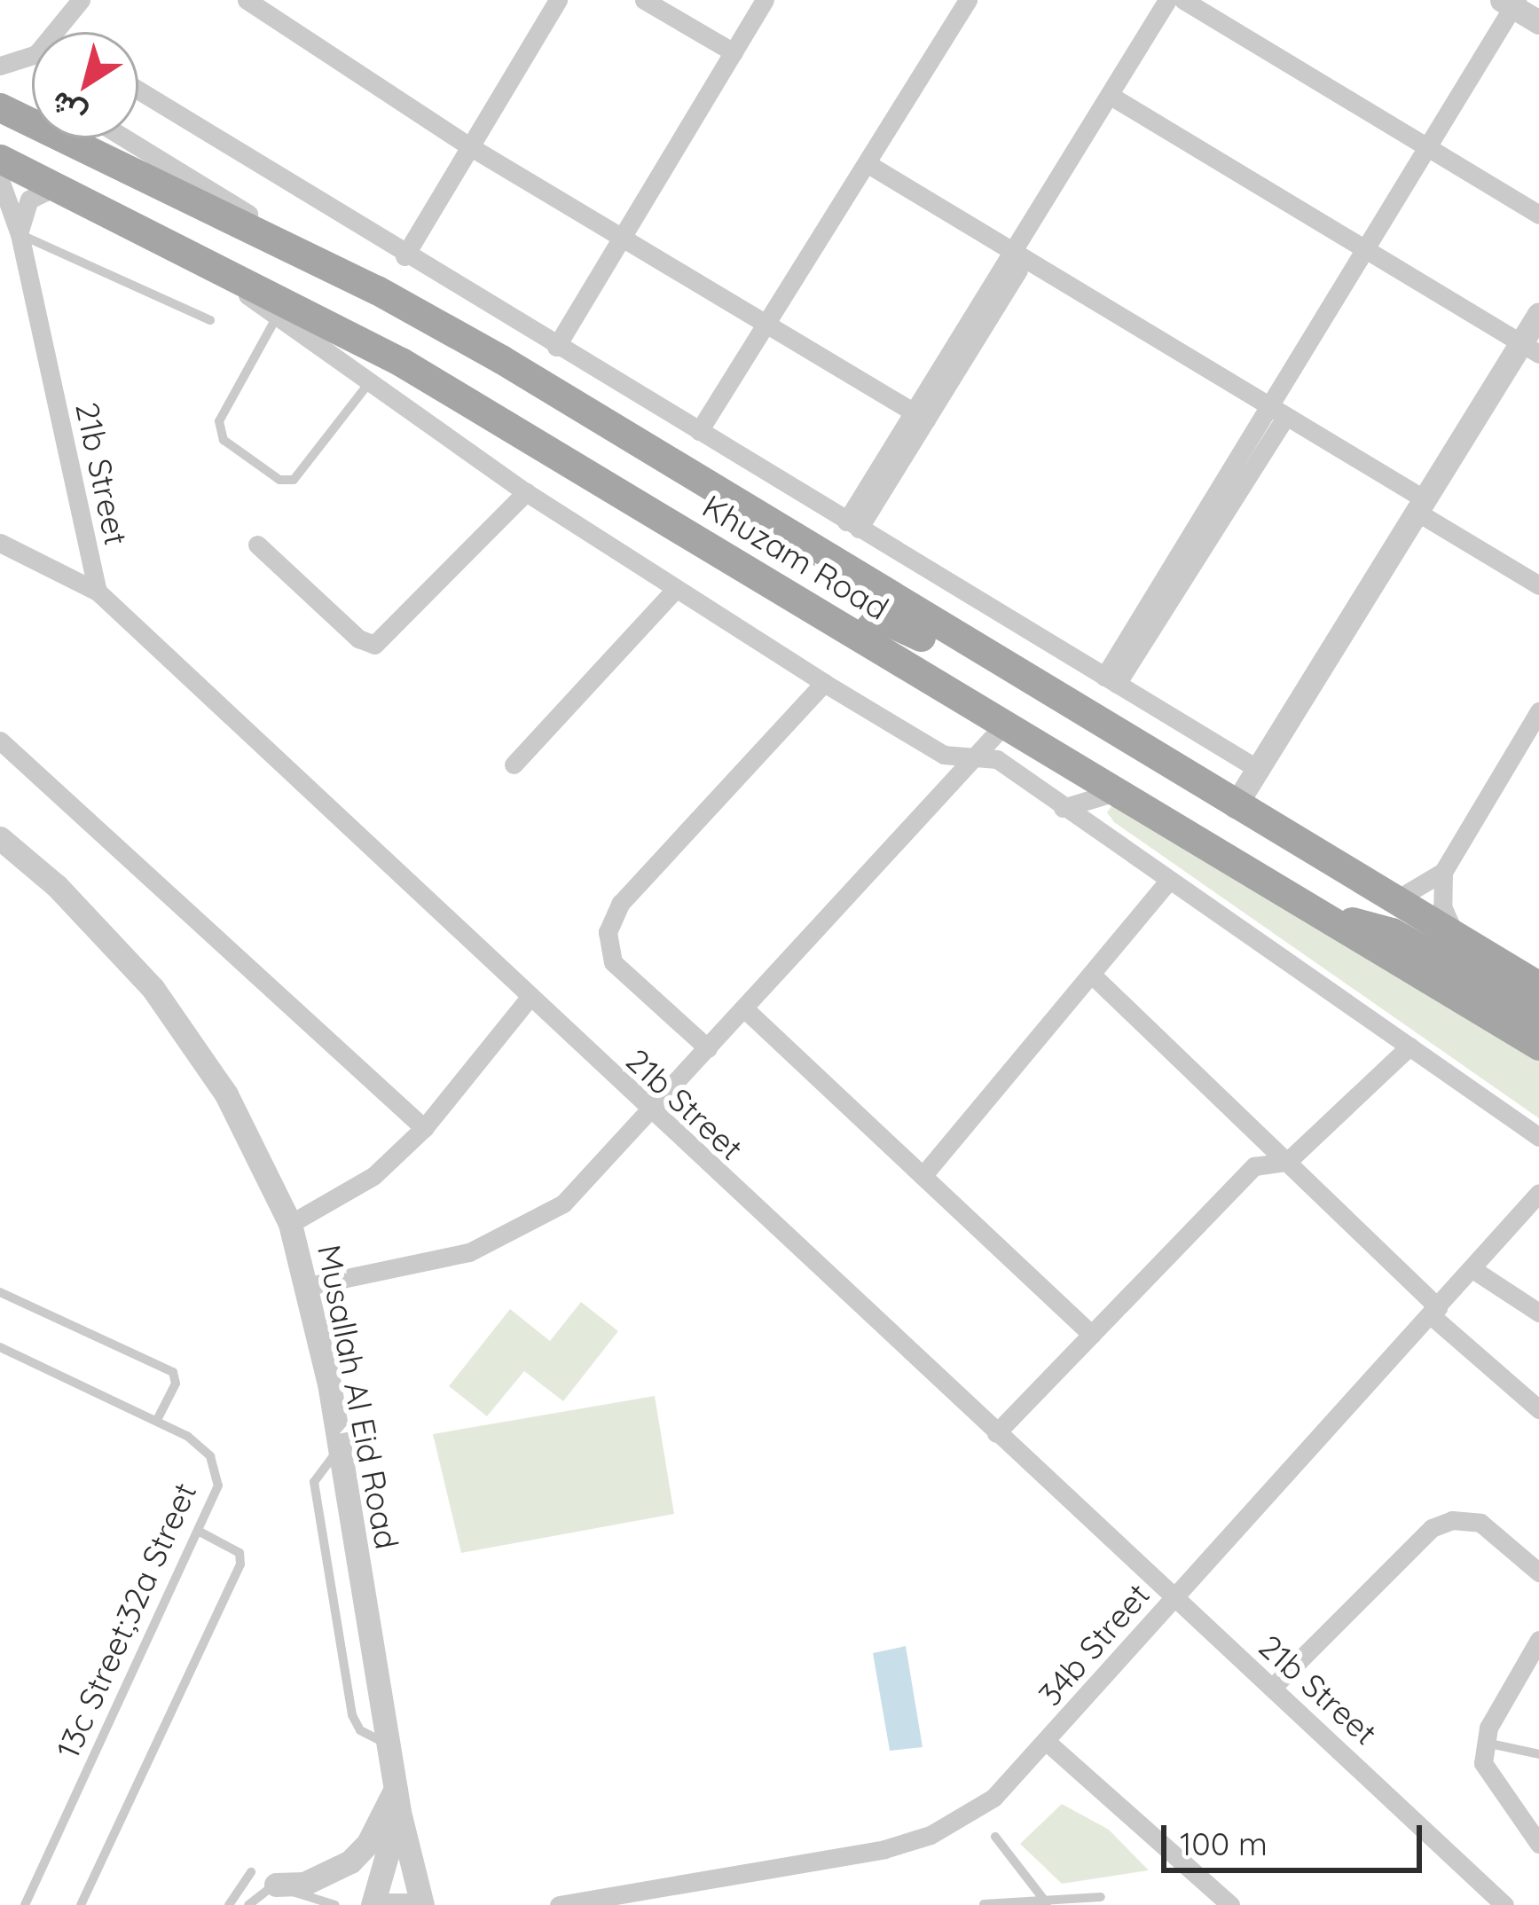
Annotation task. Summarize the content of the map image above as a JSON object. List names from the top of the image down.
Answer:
{
  "streets": {
    "main road": ["Khuzam Road"],
    "street": ["21b Street", "Musallah Al Eid Road", "34b Street"],
    "lane": ["13c Street;32a Street"]
  },
  "crossings": [
    ["21b Street", "34b Street"]
  ],
  "scale_bar": "100 m",
  "north": "bottom left"
}
